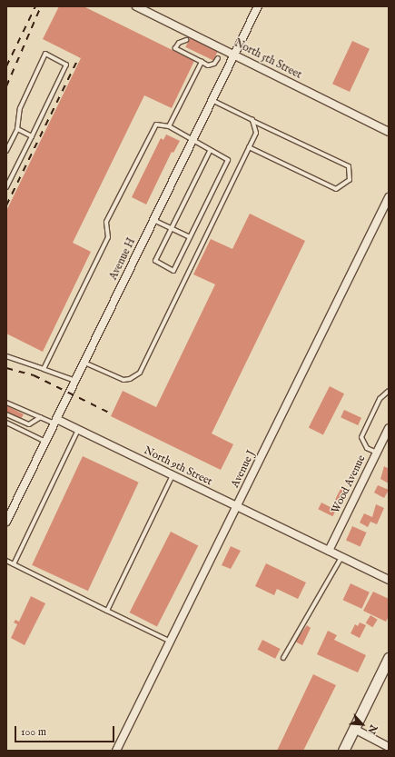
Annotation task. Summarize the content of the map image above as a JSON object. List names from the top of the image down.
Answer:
{
  "streets": {
    "street": [
      "North 5th Street",
      "Avenue H",
      "North 9th Street",
      "Avenue J",
      "Wood Avenue"
    ]
  },
  "crossings": [
    ["North 5th Street", "Avenue H"],
    ["Avenue H", "North 9th Street"],
    ["North 9th Street", "Avenue J"],
    ["North 9th Street", "Wood Avenue"]
  ],
  "scale_bar": "100 m",
  "north": "bottom right"
}
